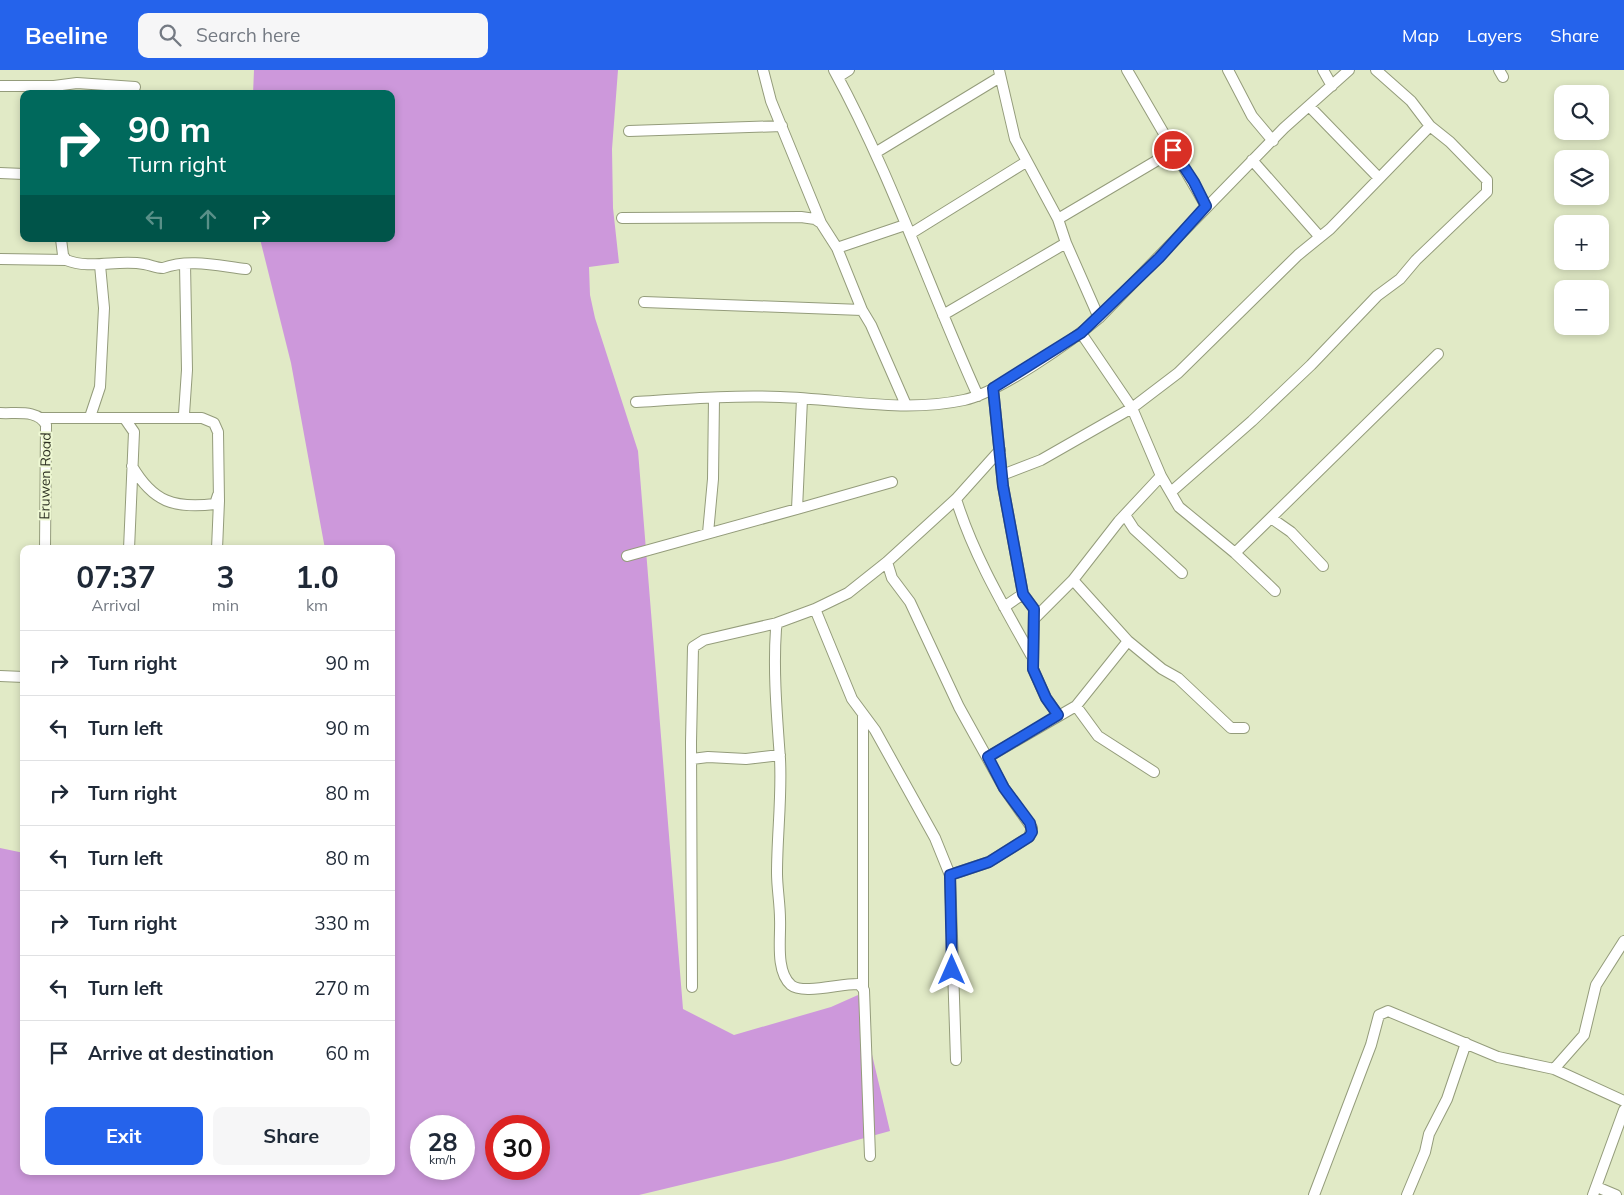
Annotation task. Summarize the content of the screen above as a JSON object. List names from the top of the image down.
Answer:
{
  "streets": {
    "street": ["Eruwen Road"]
  },
  "page": {
    "header": "Beeline",
    "search": "Search here",
    "nav": ["Map", "Layers", "Share"],
    "map_buttons": ["+", "−"],
    "turn": ["90 m", "Turn right"],
    "eta": [
      "07:37",
      "Arrival",
      "3",
      "min",
      "1.0",
      "km"
    ],
    "list": [
      {
        "name": "Turn right",
        "value": "90 m"
      },
      {
        "name": "Turn left",
        "value": "90 m"
      },
      {
        "name": "Turn right",
        "value": "80 m"
      },
      {
        "name": "Turn left",
        "value": "80 m"
      },
      {
        "name": "Turn right",
        "value": "330 m"
      },
      {
        "name": "Turn left",
        "value": "270 m"
      },
      {
        "name": "Arrive at destination",
        "value": "60 m"
      }
    ],
    "buttons": ["Exit", "Share"],
    "speed": "28 km/h",
    "limit": "30"
  }
}
